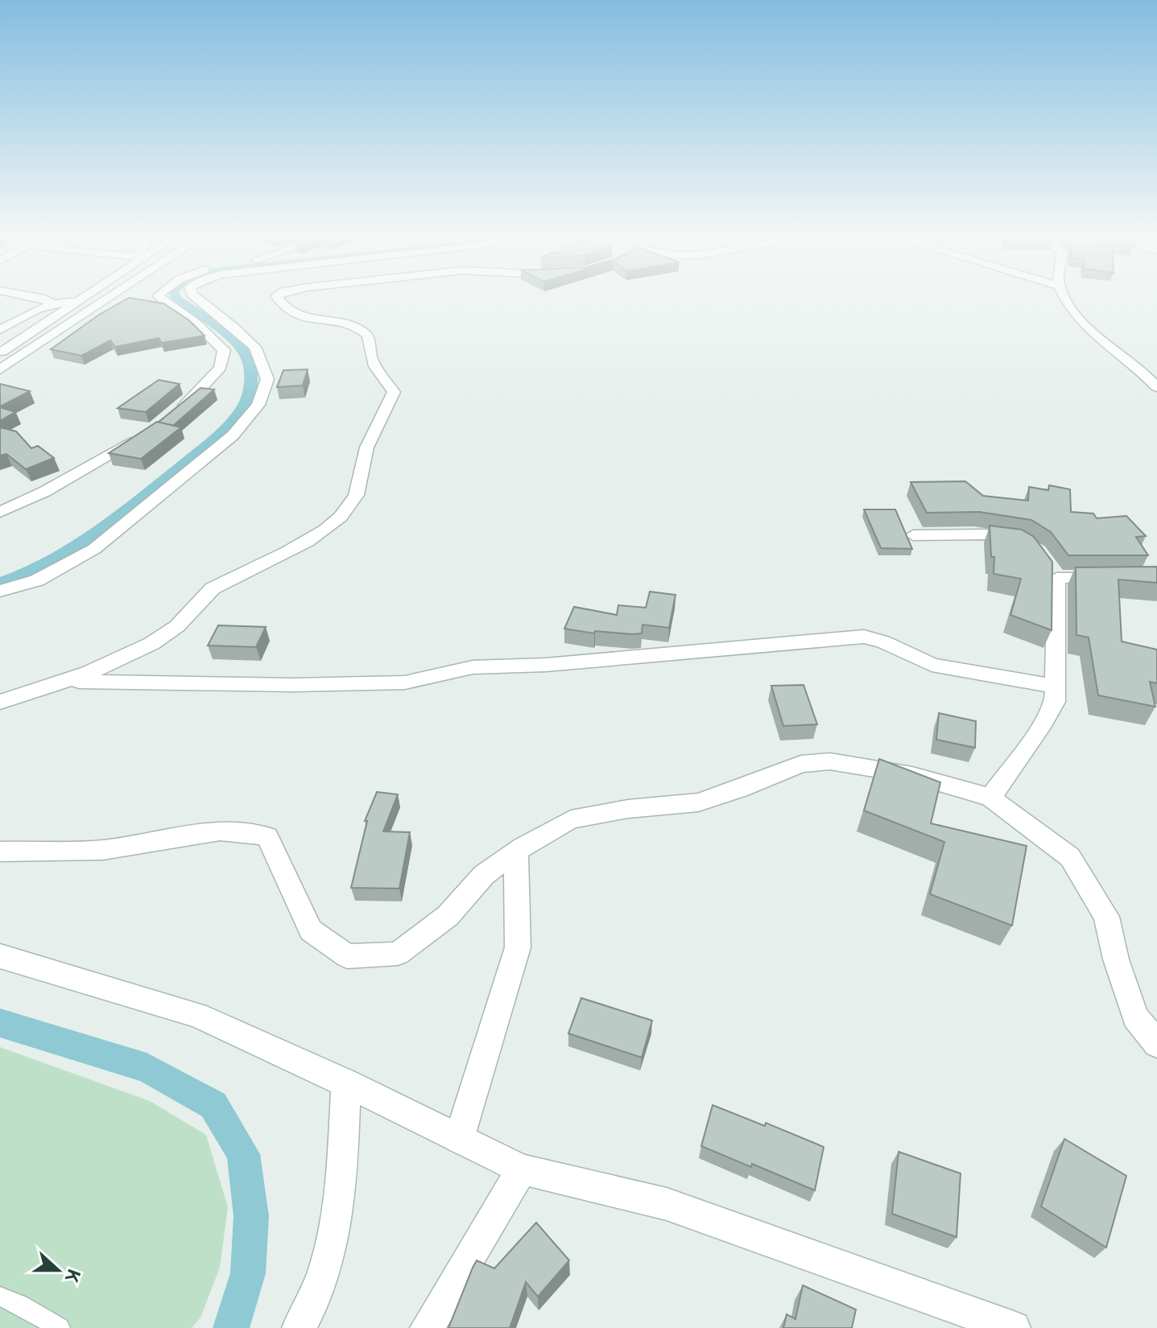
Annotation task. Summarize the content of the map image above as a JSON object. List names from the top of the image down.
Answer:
{
  "north": "right"
}
